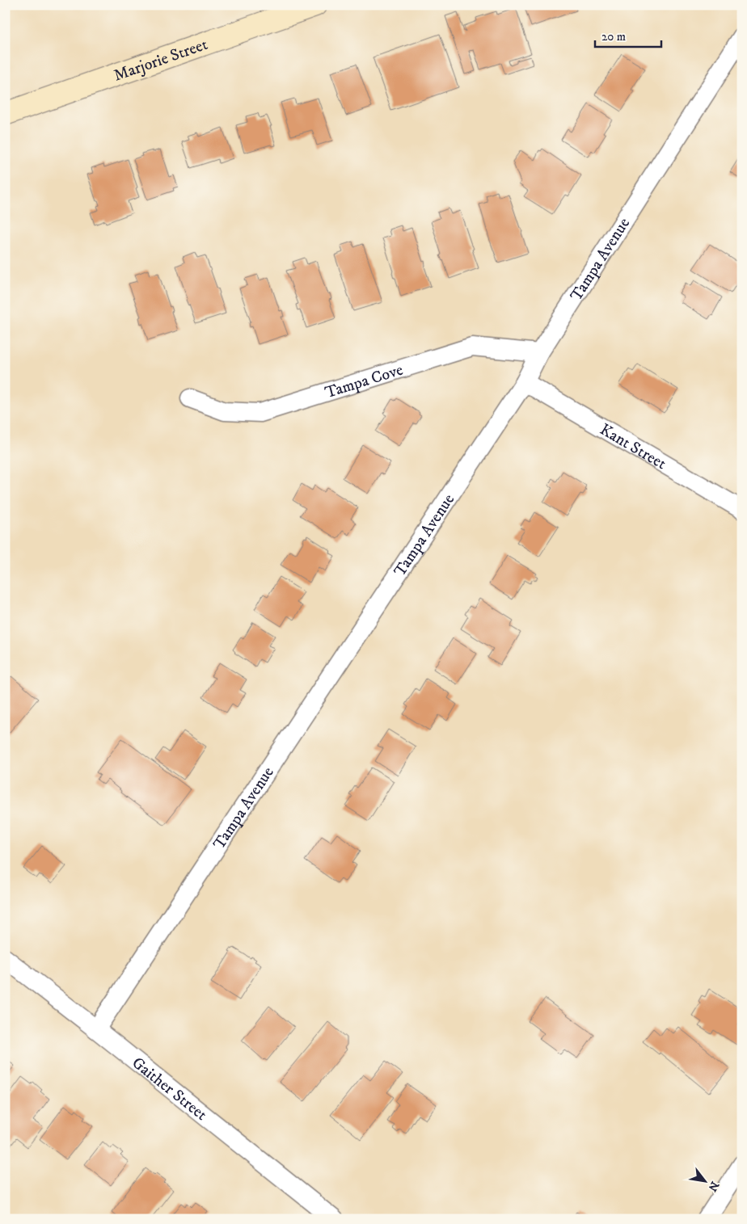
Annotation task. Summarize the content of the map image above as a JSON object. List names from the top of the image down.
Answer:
{
  "streets": {
    "street": [
      "Marjorie Street",
      "Tampa Avenue",
      "Tampa Cove",
      "Kant Street",
      "Gaither Street"
    ]
  },
  "crossings": [
    ["Tampa Avenue", "Tampa Cove"],
    ["Tampa Avenue", "Kant Street"],
    ["Tampa Avenue", "Gaither Street"]
  ],
  "scale_bar": "20 m",
  "north": "bottom right"
}
